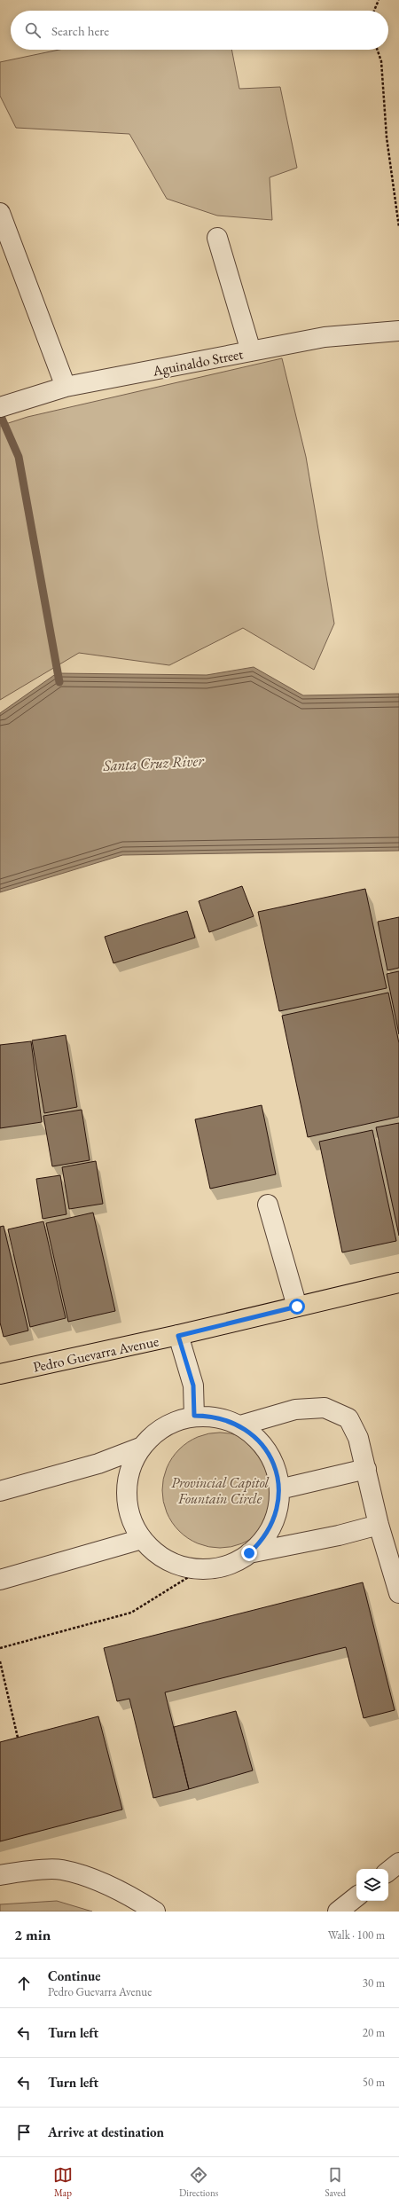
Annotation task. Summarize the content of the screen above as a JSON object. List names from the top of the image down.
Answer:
{
  "streets": {
    "main road": ["Pedro Guevarra Avenue"],
    "street": ["Aguinaldo Street"]
  },
  "water": ["Santa Cruz River"],
  "parks": ["Provincial Capitol Fountain Circle"],
  "page": {
    "search": "Search here",
    "heading": ["2 min", "Walk · 100 m"],
    "list": [
      ["Continue", "Pedro Guevarra Avenue", "30 m"],
      ["Turn left", "20 m"],
      ["Turn left", "50 m"],
      "Arrive at destination"
    ],
    "nav": ["Map", "Directions", "Saved"]
  }
}
